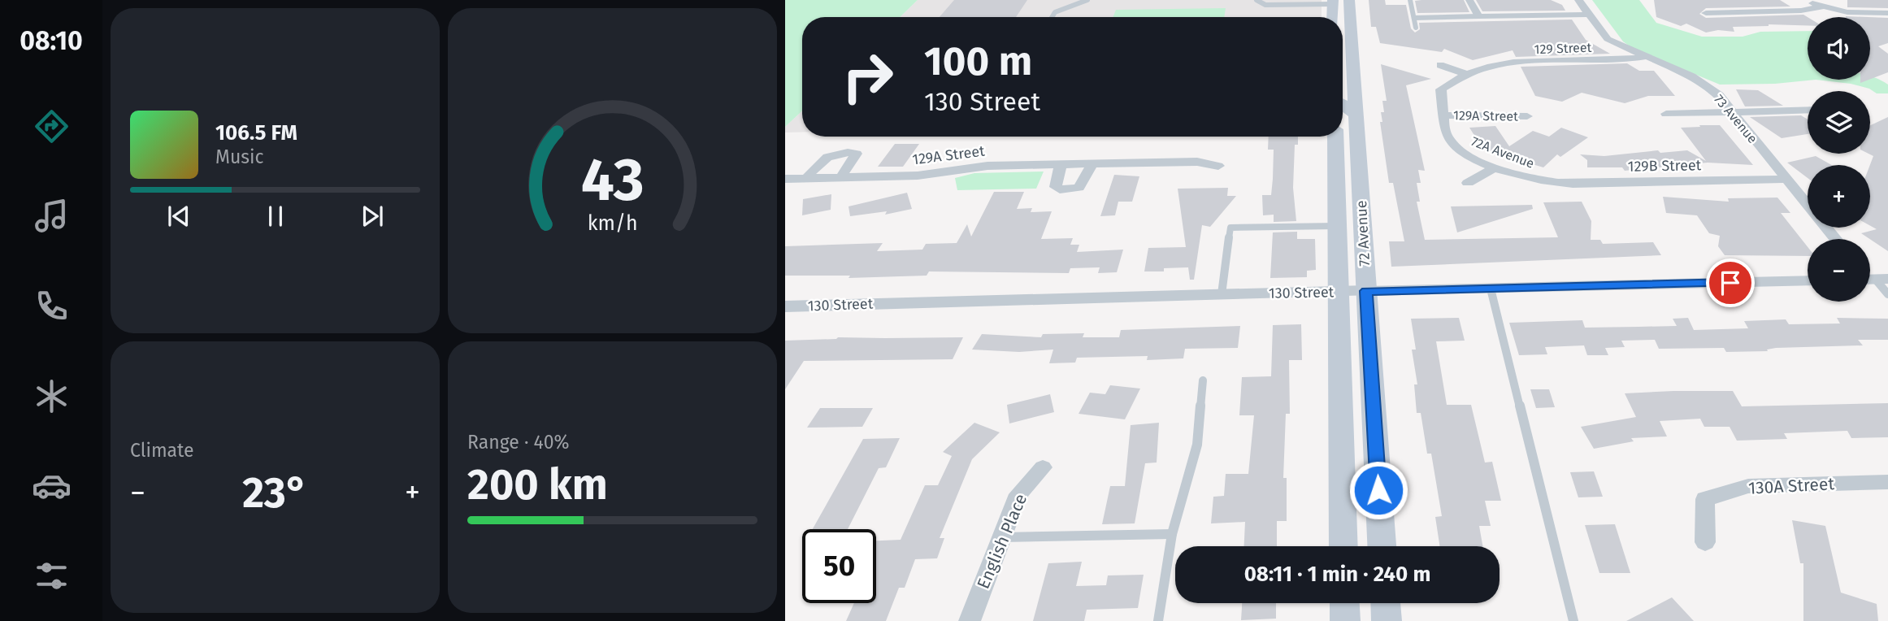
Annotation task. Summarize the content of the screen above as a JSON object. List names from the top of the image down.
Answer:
{
  "streets": {
    "main road": ["72 Avenue"],
    "street": [
      "129 Street",
      "129A Street",
      "73 Avenue",
      "72A Avenue",
      "129B Street",
      "130 Street",
      "130A Street",
      "English Place"
    ]
  },
  "crossings": [
    ["129 Street", "73 Avenue"],
    ["129 Street", "72A Avenue"],
    ["129A Street", "72A Avenue"],
    ["73 Avenue", "129B Street"],
    ["72A Avenue", "129B Street"],
    ["72 Avenue", "130 Street"]
  ],
  "page": {
    "tabs": "08:10",
    "map_buttons": ["+", "−"],
    "turn": ["100 m", "130 Street"],
    "song": ["106.5 FM", "Music"],
    "tile": [
      "Climate",
      ["Range · 40%", "200 km"]
    ],
    "heat": ["−", "23°", "+"],
    "limit": "50",
    "trip": "08:11 · 1 min · 240 m",
    "gauge": ["43", "km/h"]
  }
}
